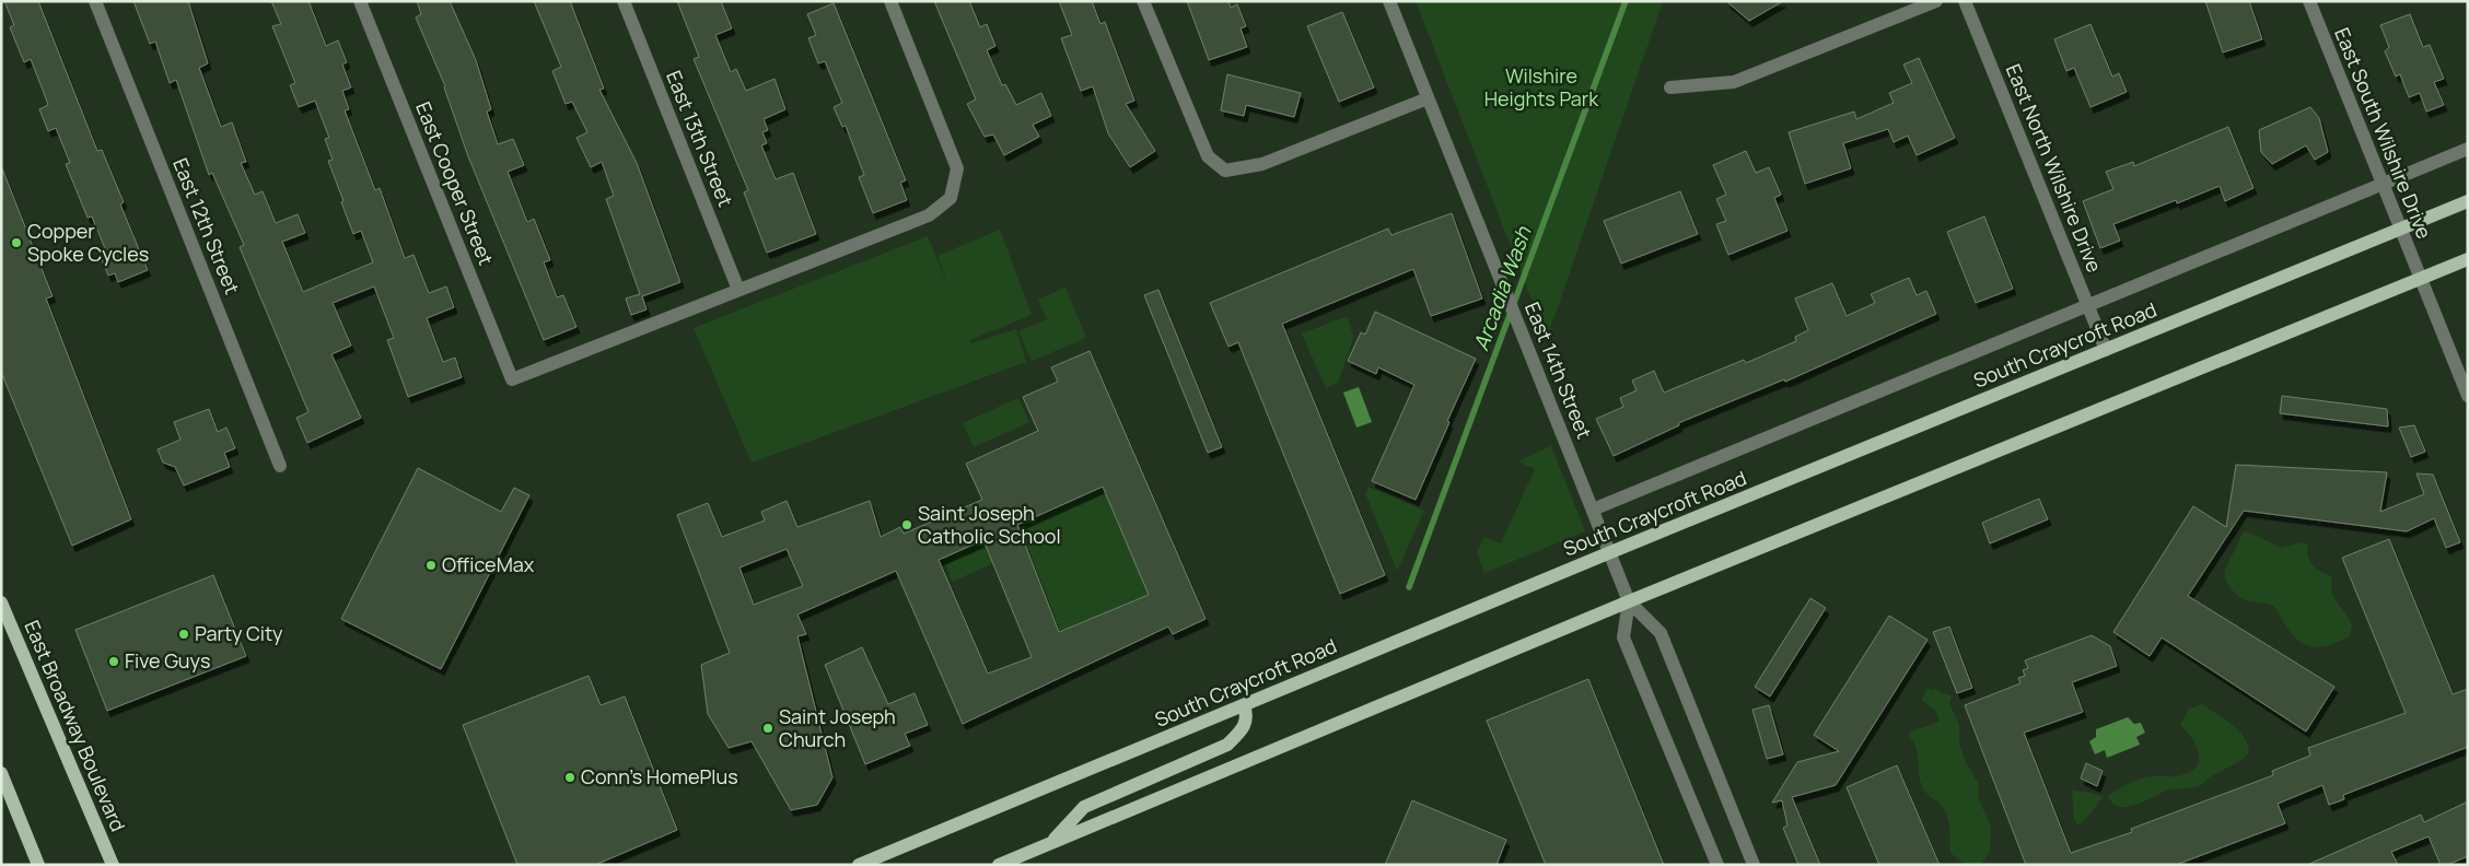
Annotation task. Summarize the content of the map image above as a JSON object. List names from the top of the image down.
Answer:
{
  "streets": {
    "main road": ["South Craycroft Road", "East Broadway Boulevard"],
    "street": [
      "East South Wilshire Drive",
      "East 13th Street",
      "East North Wilshire Drive",
      "East Cooper Street",
      "East 12th Street",
      "East 14th Street"
    ]
  },
  "crossings": [
    ["East South Wilshire Drive", "South Craycroft Road"],
    ["East 13th Street", "East Cooper Street"],
    ["East North Wilshire Drive", "South Craycroft Road"],
    ["South Craycroft Road", "East 14th Street"]
  ],
  "water": ["Arcadia Wash"],
  "parks": ["Wilshire Heights Park"],
  "places": [
    "Copper Spoke Cycles",
    "Saint Joseph Catholic School",
    "OfficeMax",
    "Party City",
    "Five Guys",
    "Saint Joseph Church",
    "Conn’s HomePlus"
  ]
}
